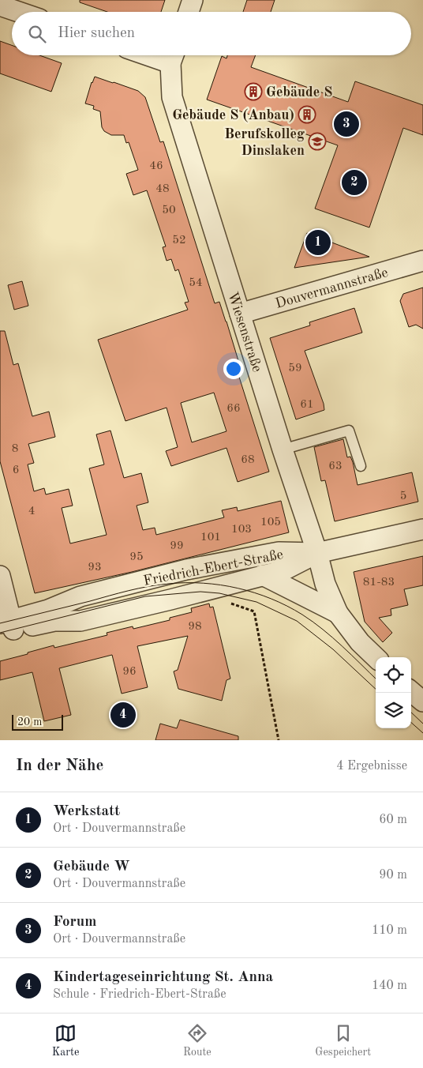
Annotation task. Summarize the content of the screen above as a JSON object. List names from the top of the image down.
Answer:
{
  "streets": {
    "street": ["Douvermannstraße", "Wiesenstraße", "Friedrich-Ebert-Straße"]
  },
  "crossings": [
    ["Douvermannstraße", "Wiesenstraße"],
    ["Wiesenstraße", "Friedrich-Ebert-Straße"]
  ],
  "places": {
    "building": ["Gebäude S", "Gebäude S (Anbau)"],
    "school or university": ["Berufskolleg Dinslaken"]
  },
  "house_numbers": [
    "46",
    "48",
    "50",
    "52",
    "54",
    "59",
    "61",
    "66",
    "8",
    "68",
    "63",
    "6",
    "5",
    "4",
    "105",
    "103",
    "101",
    "99",
    "95",
    "93",
    "81-83",
    "98",
    "96"
  ],
  "scale_bar": "20 m",
  "page": {
    "search": "Hier suchen",
    "pins": [
      "3",
      "2",
      "1",
      "4"
    ],
    "scale": "20 m",
    "heading": ["In der Nähe", "4 Ergebnisse"],
    "list": [
      {
        "mark": "1",
        "name": "Werkstatt",
        "note": "Ort · Douvermannstraße",
        "value": "60 m"
      },
      {
        "mark": "2",
        "name": "Gebäude W",
        "note": "Ort · Douvermannstraße",
        "value": "90 m"
      },
      {
        "mark": "3",
        "name": "Forum",
        "note": "Ort · Douvermannstraße",
        "value": "110 m"
      },
      {
        "mark": "4",
        "name": "Kindertageseinrichtung St. Anna",
        "note": "Schule · Friedrich-Ebert-Straße",
        "value": "140 m"
      }
    ],
    "nav": ["Karte", "Route", "Gespeichert"]
  }
}
